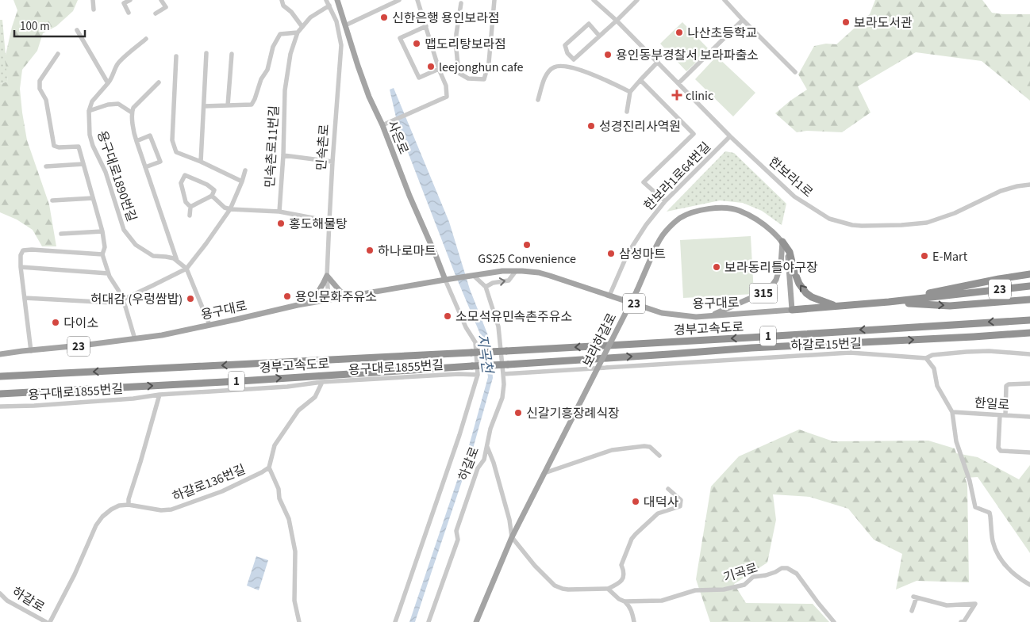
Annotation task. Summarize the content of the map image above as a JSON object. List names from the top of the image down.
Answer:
{
  "streets": {
    "highway": [
      "23",
      "315",
      "용구대로",
      "경부고속도로",
      "1"
    ],
    "main road": ["사은로", "보라하갈로"],
    "street": [
      "민속촌로11번길",
      "민속촌로",
      "용구대로1890번길",
      "한보라1로64번길",
      "한보라1로",
      "하갈로15번길",
      "용구대로1855번길",
      "한일로",
      "하갈로",
      "하갈로136번길",
      "기곡로"
    ]
  },
  "crossings": [
    ["사은로", "23"],
    ["사은로", "용구대로"],
    ["민속촌로11번길", "민속촌로"],
    ["민속촌로", "용구대로"],
    ["한보라1로64번길", "한보라1로"],
    ["한보라1로64번길", "용구대로"],
    ["23", "용구대로"],
    ["315", "용구대로"],
    ["315", "보라하갈로"],
    ["용구대로", "보라하갈로"],
    ["하갈로15번길", "하갈로"]
  ],
  "water": ["지곡천"],
  "places": {
    "other": [
      "신한은행 용인보라점",
      "보라도서관",
      "나산초등학교",
      "맵도리탕보라점",
      "용인동부경찰서 보라파출소",
      "leejonghun cafe",
      "성경진리사역원",
      "홍도해물탕",
      "GS25 Convenience",
      "하나로마트",
      "삼성마트",
      "E-Mart",
      "보라동리틀야구장",
      "용인문화주유소",
      "허대감 (우렁쌈밥)",
      "소모석유민속촌주유소",
      "다이소",
      "신갈기흥장례식장",
      "대덕사"
    ],
    "health": ["clinic"]
  },
  "scale_bar": "100 m"
}
